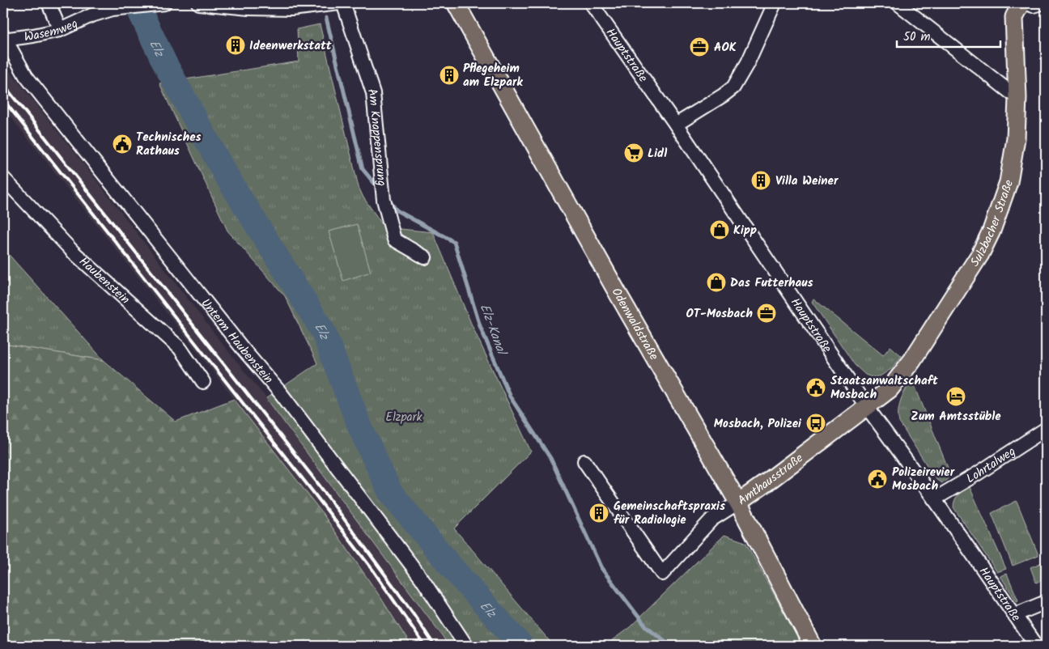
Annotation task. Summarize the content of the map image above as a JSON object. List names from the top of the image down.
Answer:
{
  "streets": {
    "main road": ["Sulzbacher Straße", "Odenwaldstraße", "Amthausstraße"],
    "street": [
      "Wasemweg",
      "Hauptstraße",
      "Am Knappensprung",
      "Haubenstein",
      "Unterm Haubenstein",
      "Lohrtalweg"
    ]
  },
  "crossings": [
    ["Wasemweg", "Unterm Haubenstein"],
    ["Hauptstraße", "Sulzbacher Straße"],
    ["Hauptstraße", "Lohrtalweg"],
    ["Hauptstraße", "Amthausstraße"],
    ["Sulzbacher Straße", "Amthausstraße"],
    ["Odenwaldstraße", "Amthausstraße"]
  ],
  "water": ["Elz", "Elz-Kanal"],
  "parks": ["Elzpark"],
  "places": {
    "building": [
      "Ideenwerkstatt",
      "Pflegeheim am Elzpark",
      "Villa Weiner",
      "Gemeinschaftspraxis für Radiologie"
    ],
    "office": ["AOK", "OT-Mosbach"],
    "public building": ["Technisches Rathaus", "Staatsanwaltschaft Mosbach", "Polizeirevier Mosbach"],
    "supermarket": ["Lidl"],
    "shop": ["Kipp", "Das Futterhaus"],
    "hotel": ["Zum Amtsstüble"],
    "bus stop": ["Mosbach, Polizei"]
  },
  "scale_bar": "50 m"
}
